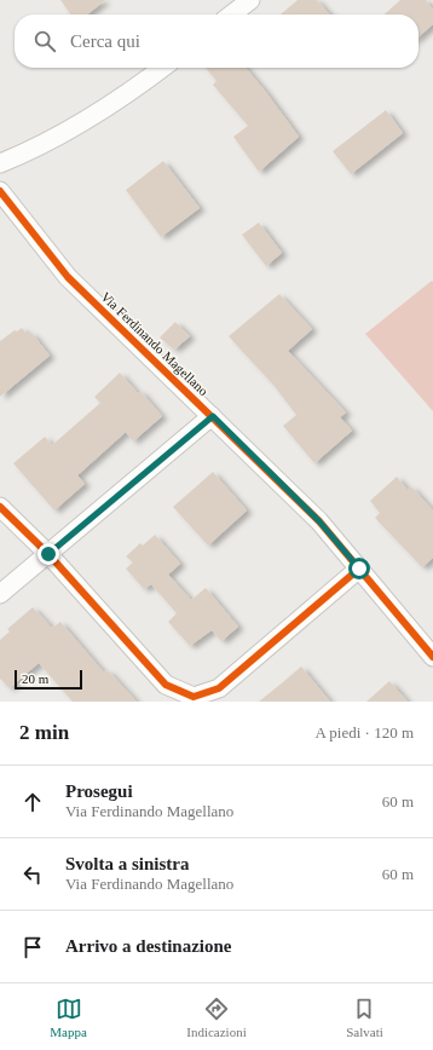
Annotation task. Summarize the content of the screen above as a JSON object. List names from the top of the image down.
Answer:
{
  "streets": {
    "street": ["Via Ferdinando Magellano"]
  },
  "scale_bar": "20 m",
  "page": {
    "search": "Cerca qui",
    "scale": "20 m",
    "heading": ["2 min", "A piedi · 120 m"],
    "list": [
      ["Prosegui", "Via Ferdinando Magellano", "60 m"],
      ["Svolta a sinistra", "Via Ferdinando Magellano", "60 m"],
      "Arrivo a destinazione"
    ],
    "nav": ["Mappa", "Indicazioni", "Salvati"]
  }
}
